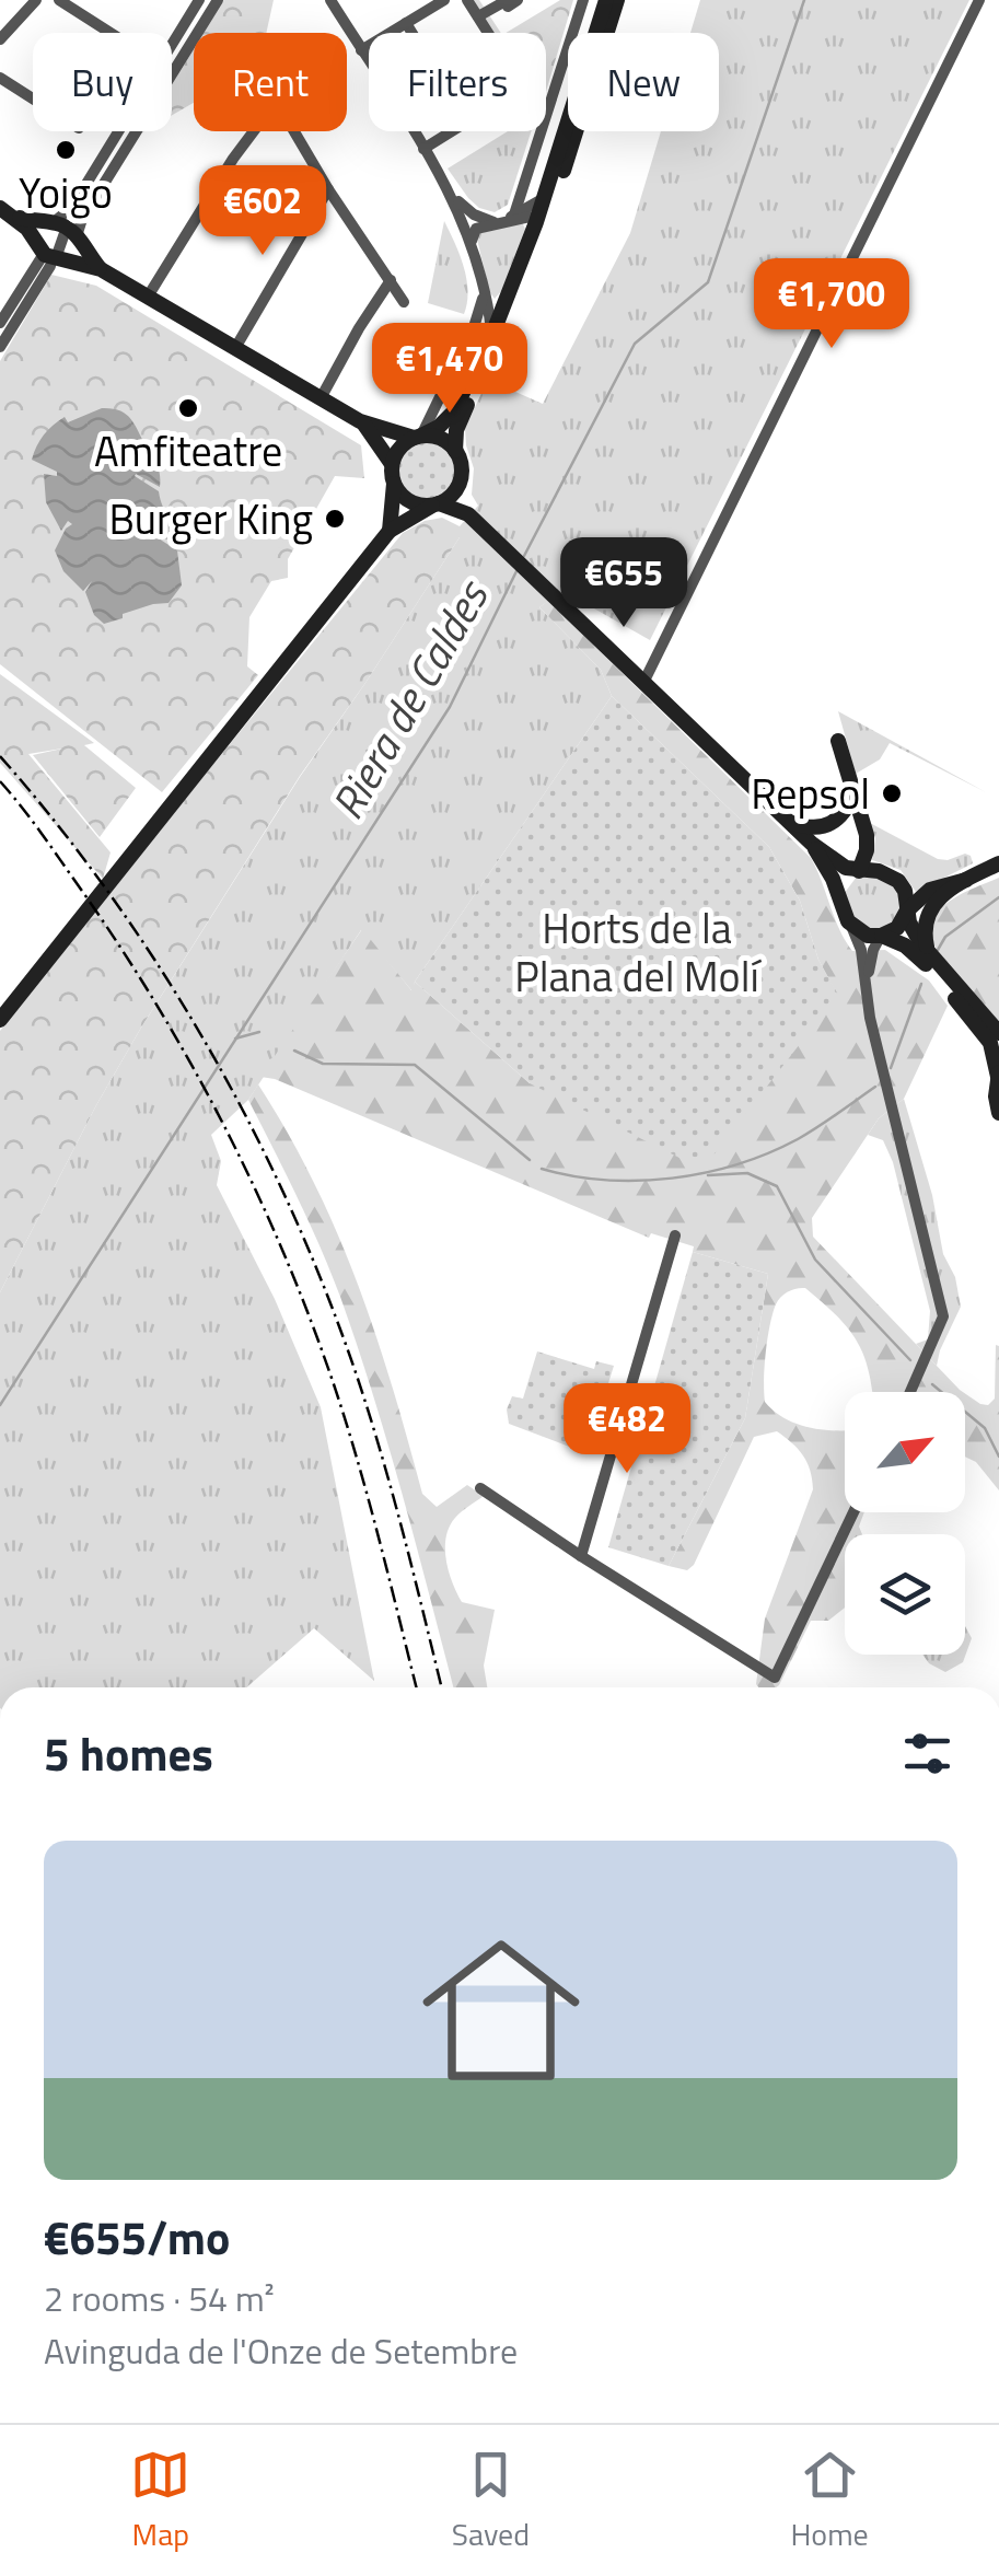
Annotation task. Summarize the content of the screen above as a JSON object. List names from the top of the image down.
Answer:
{
  "water": ["Riera de Caldes"],
  "parks": ["Horts de la Plana del Molí"],
  "places": [
    "Yoigo",
    "Amfiteatre",
    "Burger King",
    "Repsol"
  ],
  "north": "top right",
  "page": {
    "chip": [
      "Buy",
      "Rent",
      "Filters",
      "New"
    ],
    "price": [
      "€602",
      "€1,700",
      "€1,470",
      "€655",
      "€482"
    ],
    "heading": "5 homes",
    "list": [
      {
        "name": "€655/mo",
        "note": "2 rooms · 54 m² · Avinguda de l'Onze de Setembre"
      }
    ],
    "tabs": ["Map", "Saved", "Home"]
  }
}
